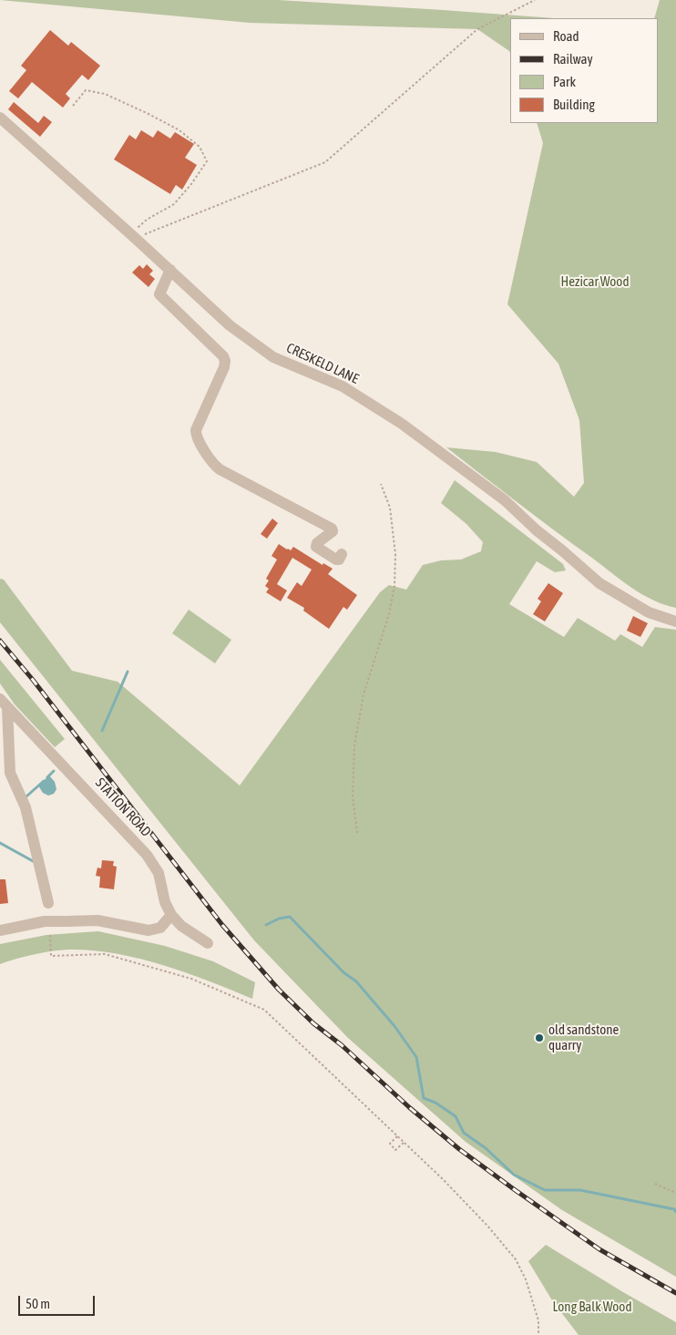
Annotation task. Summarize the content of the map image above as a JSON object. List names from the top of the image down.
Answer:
{
  "streets": {
    "street": ["CRESKELD LANE", "STATION ROAD"]
  },
  "parks": ["Hezicar Wood", "Long Balk Wood"],
  "places": ["old sandstone quarry"],
  "legend": [
    "Road",
    "Railway",
    "Park",
    "Building"
  ],
  "scale_bar": "50 m"
}
